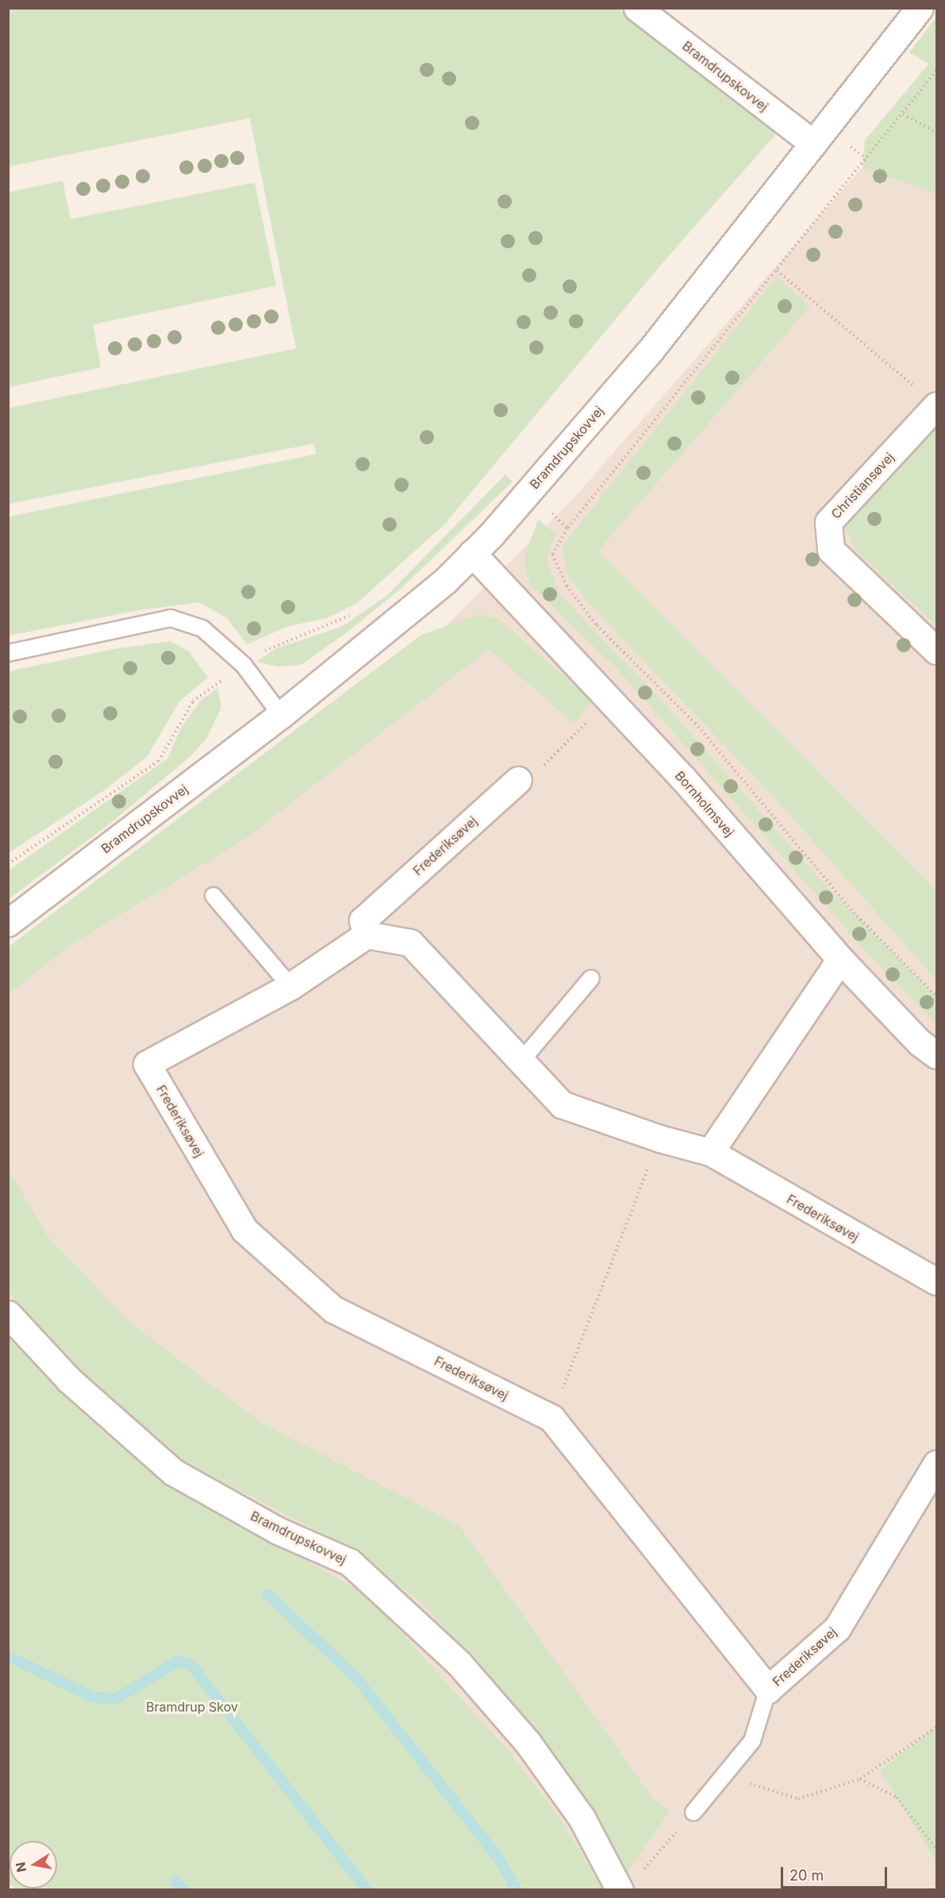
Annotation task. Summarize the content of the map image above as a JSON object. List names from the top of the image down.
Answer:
{
  "streets": {
    "street": [
      "Bramdrupskovvej",
      "Christiansøvej",
      "Bornholmsvej",
      "Frederiksøvej"
    ]
  },
  "crossings": [
    ["Bramdrupskovvej", "Bornholmsvej"]
  ],
  "parks": ["Bramdrup Skov"],
  "scale_bar": "20 m",
  "north": "left"
}
